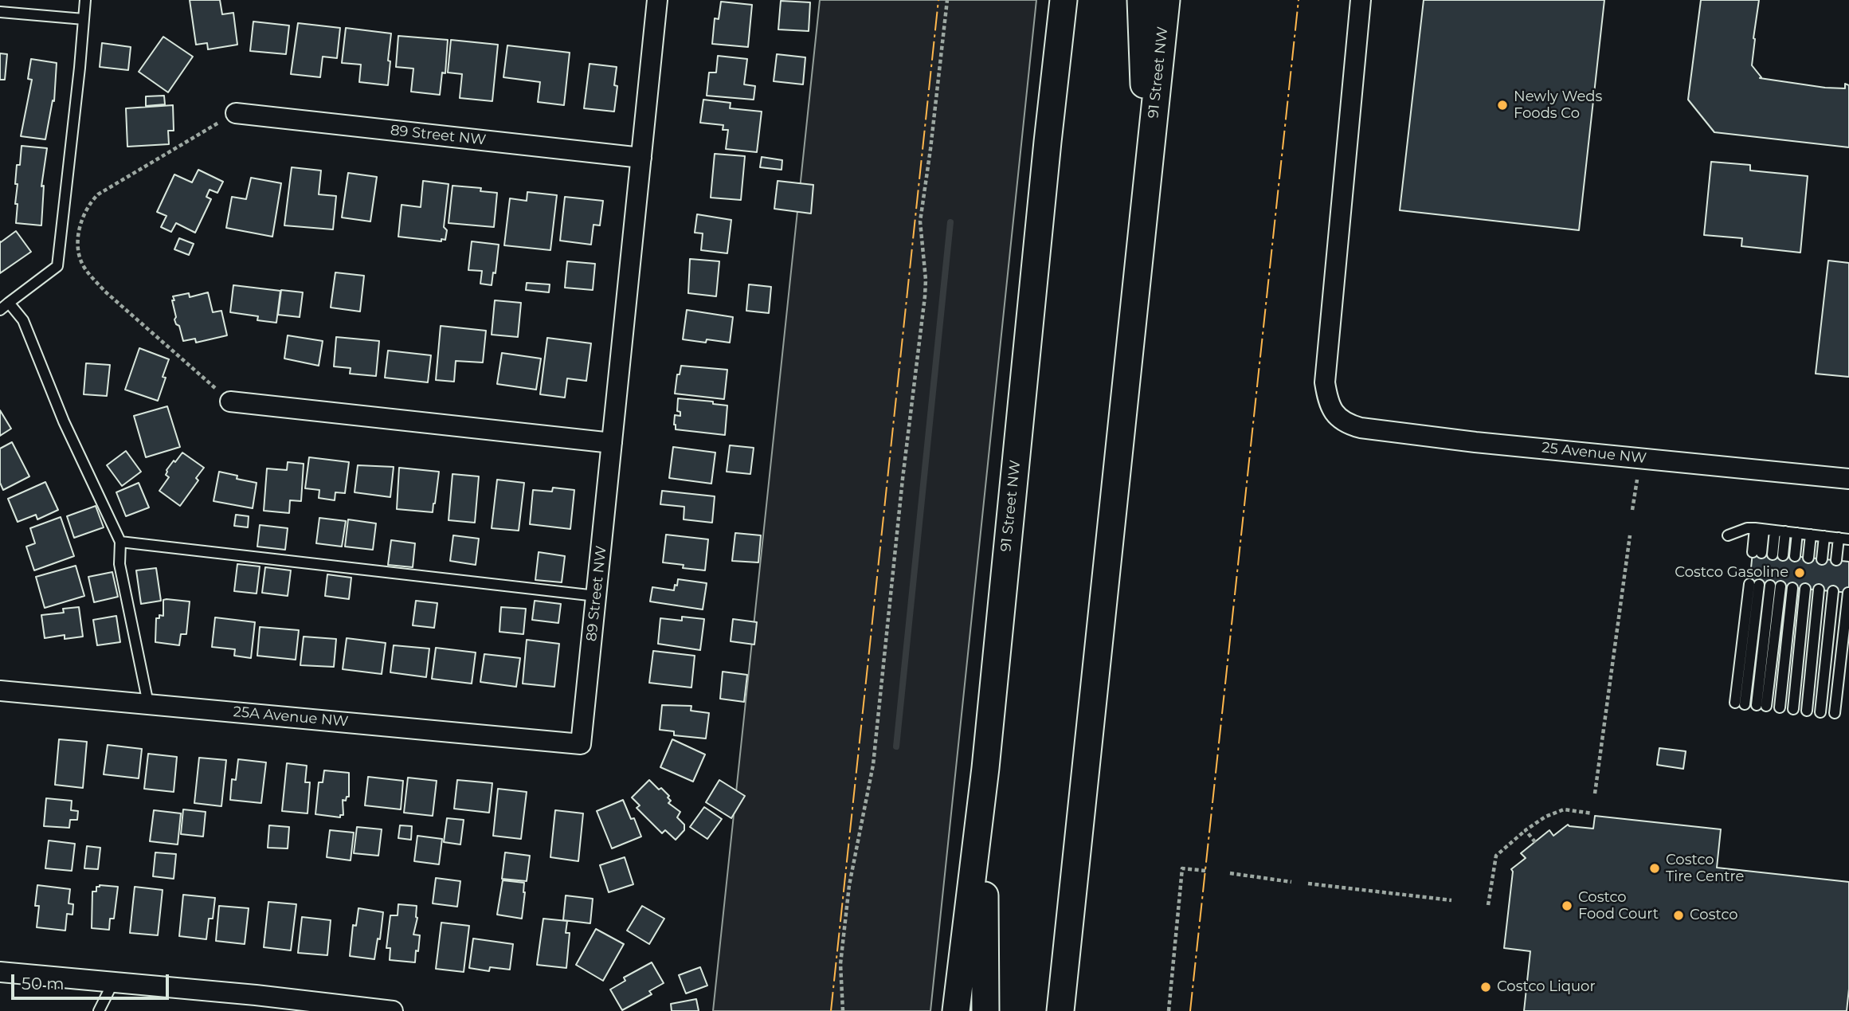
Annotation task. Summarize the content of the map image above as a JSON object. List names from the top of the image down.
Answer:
{
  "streets": {
    "main road": ["91 Street NW"],
    "street": ["89 Street NW", "25 Avenue NW", "25A Avenue NW"]
  },
  "crossings": [
    ["89 Street NW", "25A Avenue NW"]
  ],
  "places": [
    "Newly Weds Foods Co",
    "Costco Gasoline",
    "Costco Tire Centre",
    "Costco Food Court",
    "Costco",
    "Costco Liquor"
  ],
  "scale_bar": "50 m"
}
